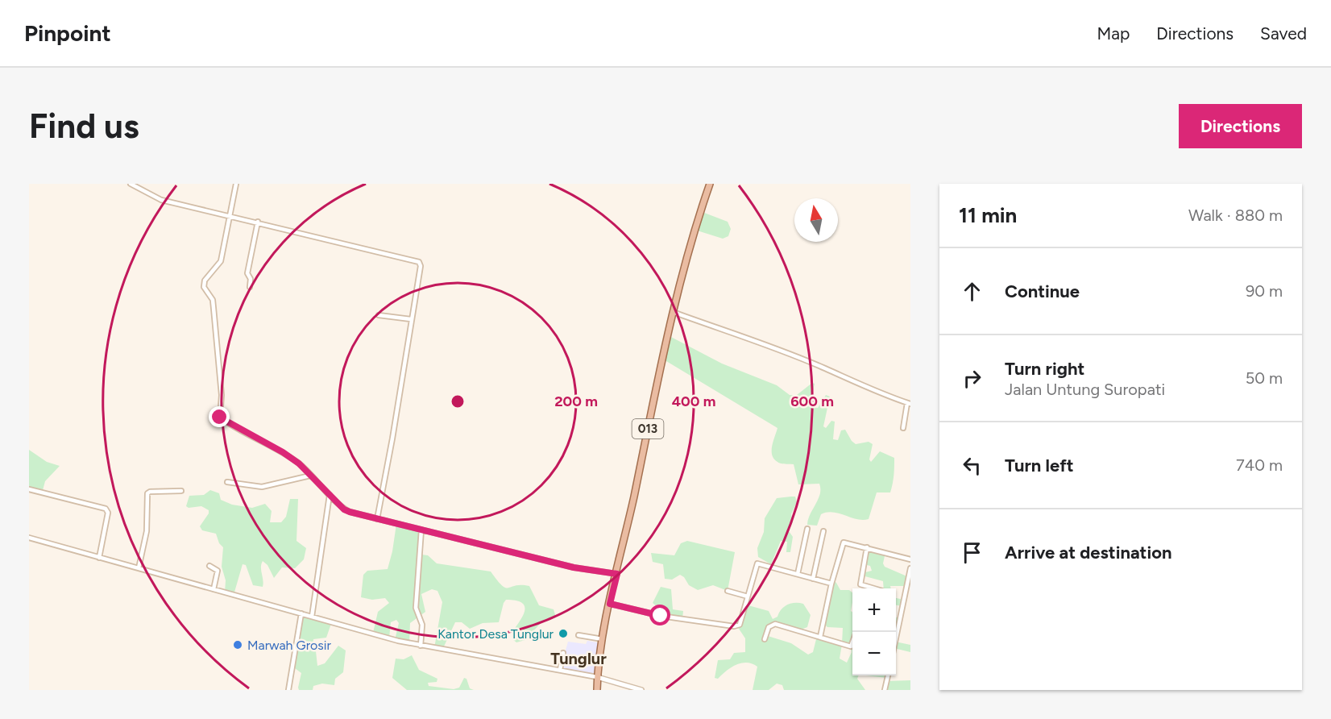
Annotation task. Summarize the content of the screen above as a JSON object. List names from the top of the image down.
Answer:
{
  "streets": {
    "main road": ["013"]
  },
  "districts": ["Tunglur"],
  "places": ["Kantor Desa Tunglur", "Marwah Grosir"],
  "north": "top",
  "page": {
    "header": "Pinpoint",
    "nav": ["Map", "Directions", "Saved"],
    "buttons": "Directions",
    "title": "Find us",
    "heading": ["11 min", "Walk · 880 m"],
    "list": [
      ["Continue", "90 m"],
      ["Turn right", "Jalan Untung Suropati", "50 m"],
      ["Turn left", "740 m"],
      "Arrive at destination"
    ],
    "map_buttons": ["+", "−"]
  },
  "rings": ["200 m", "400 m", "600 m"]
}
